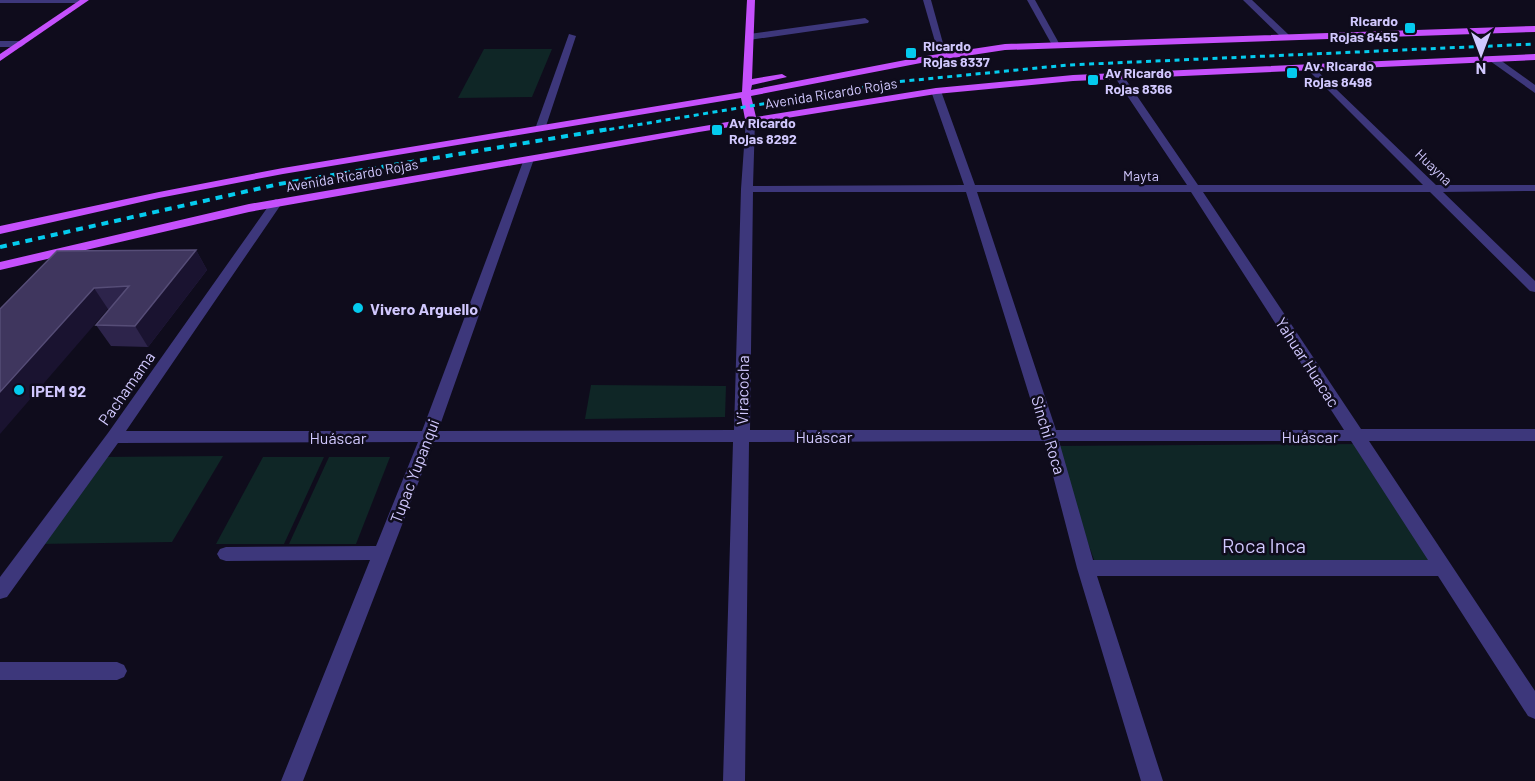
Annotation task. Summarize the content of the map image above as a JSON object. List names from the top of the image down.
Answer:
{
  "streets": {
    "main road": ["Avenida Ricardo Rojas", "Viracocha"],
    "street": [
      "Huayna",
      "Mayta",
      "Yahuar Huacac",
      "Pachamama",
      "Sinchi Roca",
      "Huáscar",
      "Tupac Yupanqui",
      "Roca Inca"
    ]
  },
  "crossings": [
    ["Avenida Ricardo Rojas", "Huayna"],
    ["Avenida Ricardo Rojas", "Yahuar Huacac"],
    ["Avenida Ricardo Rojas", "Pachamama"],
    ["Avenida Ricardo Rojas", "Viracocha"],
    ["Avenida Ricardo Rojas", "Sinchi Roca"],
    ["Avenida Ricardo Rojas", "Tupac Yupanqui"],
    ["Huayna", "Mayta"],
    ["Mayta", "Yahuar Huacac"],
    ["Mayta", "Viracocha"],
    ["Mayta", "Sinchi Roca"],
    ["Yahuar Huacac", "Huáscar"],
    ["Yahuar Huacac", "Roca Inca"],
    ["Pachamama", "Huáscar"],
    ["Viracocha", "Huáscar"],
    ["Sinchi Roca", "Huáscar"],
    ["Sinchi Roca", "Roca Inca"],
    ["Huáscar", "Tupac Yupanqui"]
  ],
  "places": {
    "transit": [
      "Ricardo Rojas 8455",
      "Ricardo Rojas 8337",
      "Av. Ricardo Rojas 8498",
      "Av Ricardo Rojas 8366",
      "Av Ricardo Rojas 8292"
    ],
    "other": ["Vivero Arguello", "IPEM 92"]
  },
  "north": "bottom"
}
